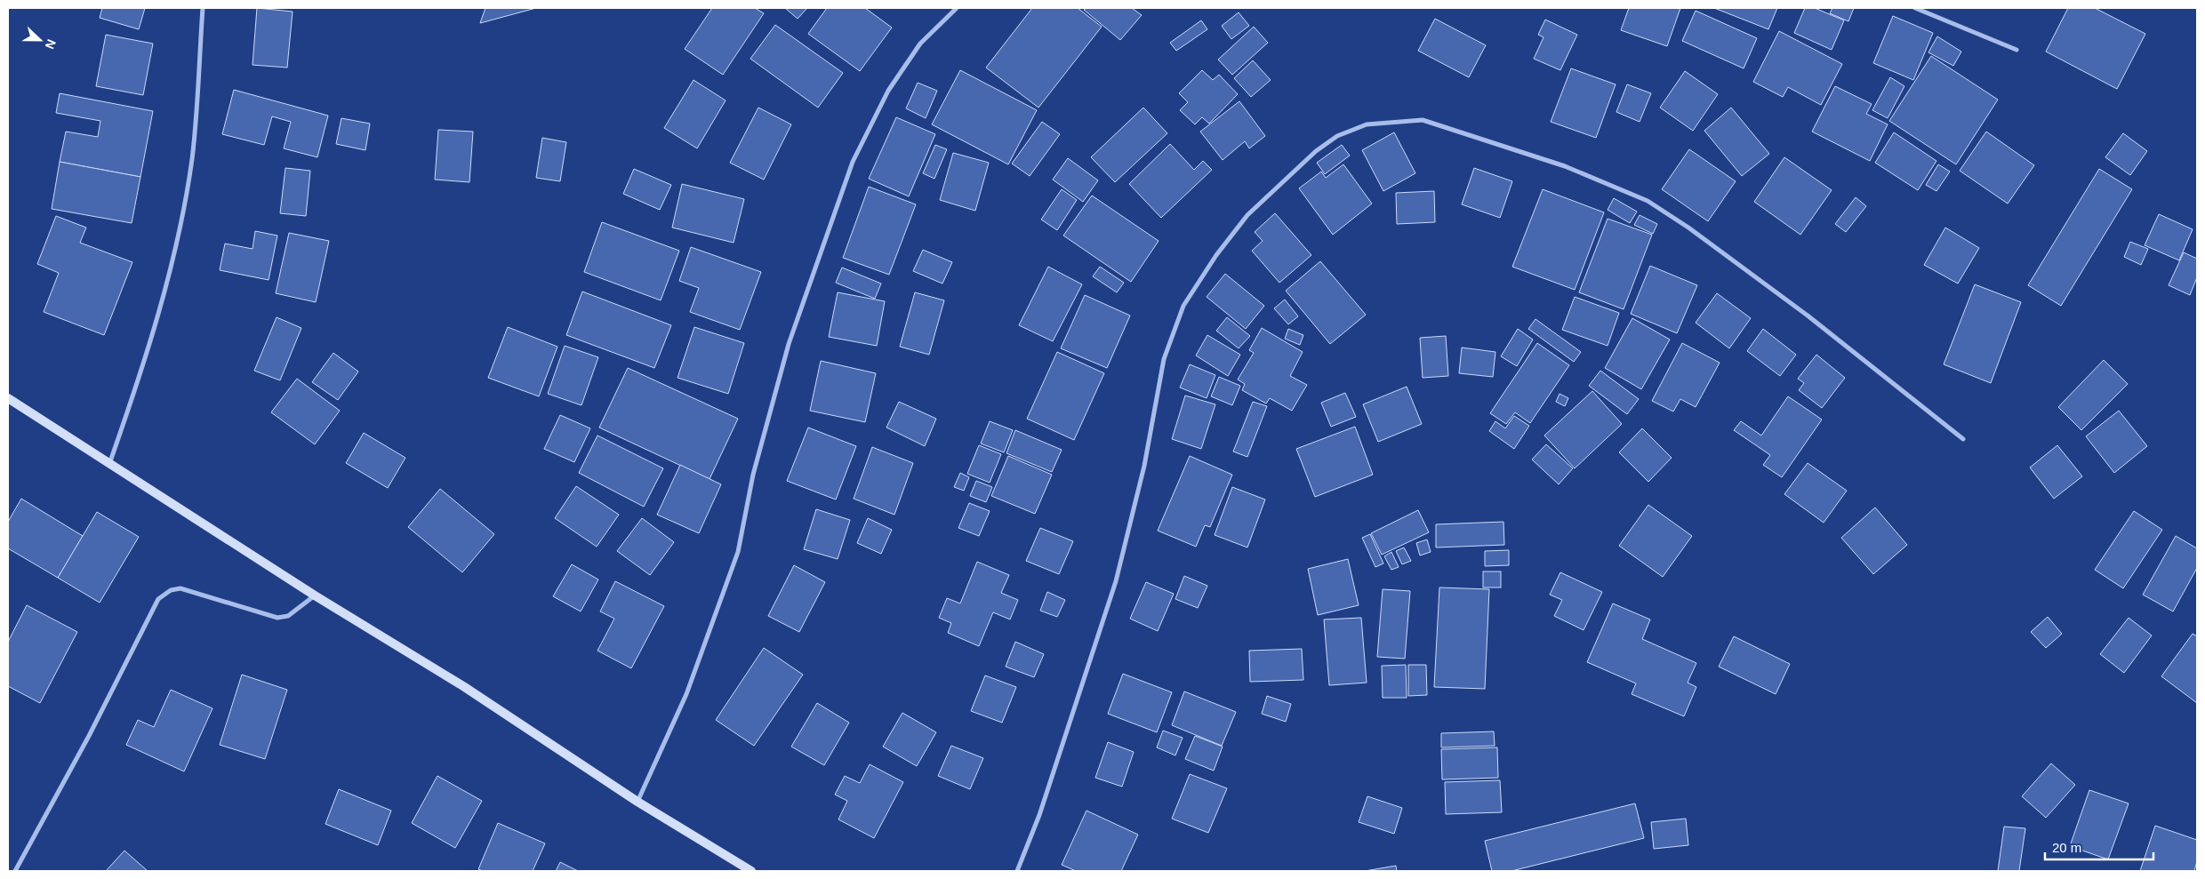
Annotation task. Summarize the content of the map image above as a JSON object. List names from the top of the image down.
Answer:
{
  "scale_bar": "20 m",
  "north": "right"
}
